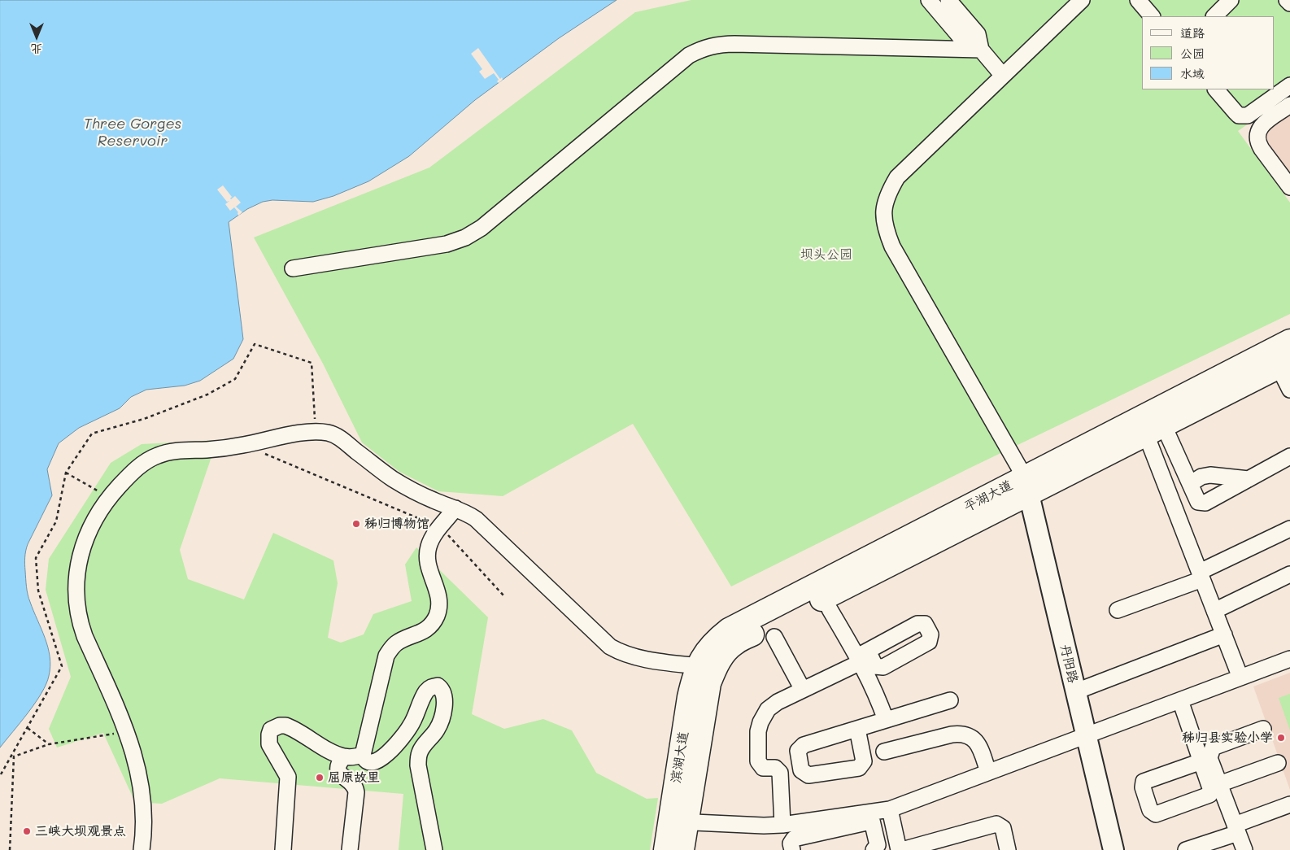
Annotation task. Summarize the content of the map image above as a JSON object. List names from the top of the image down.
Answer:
{
  "streets": {
    "highway": ["平湖大道", "滨湖大道"],
    "main road": ["丹阳路"]
  },
  "crossings": [
    ["平湖大道", "丹阳路"],
    ["平湖大道", "滨湖大道"]
  ],
  "water": ["Three Gorges Reservoir"],
  "parks": ["坝头公园"],
  "places": [
    "秭归博物馆",
    "秭归县实验小学",
    "屈原故里",
    "三峡大坝观景点"
  ],
  "legend": ["道路", "公园", "水域"],
  "north": "bottom"
}
